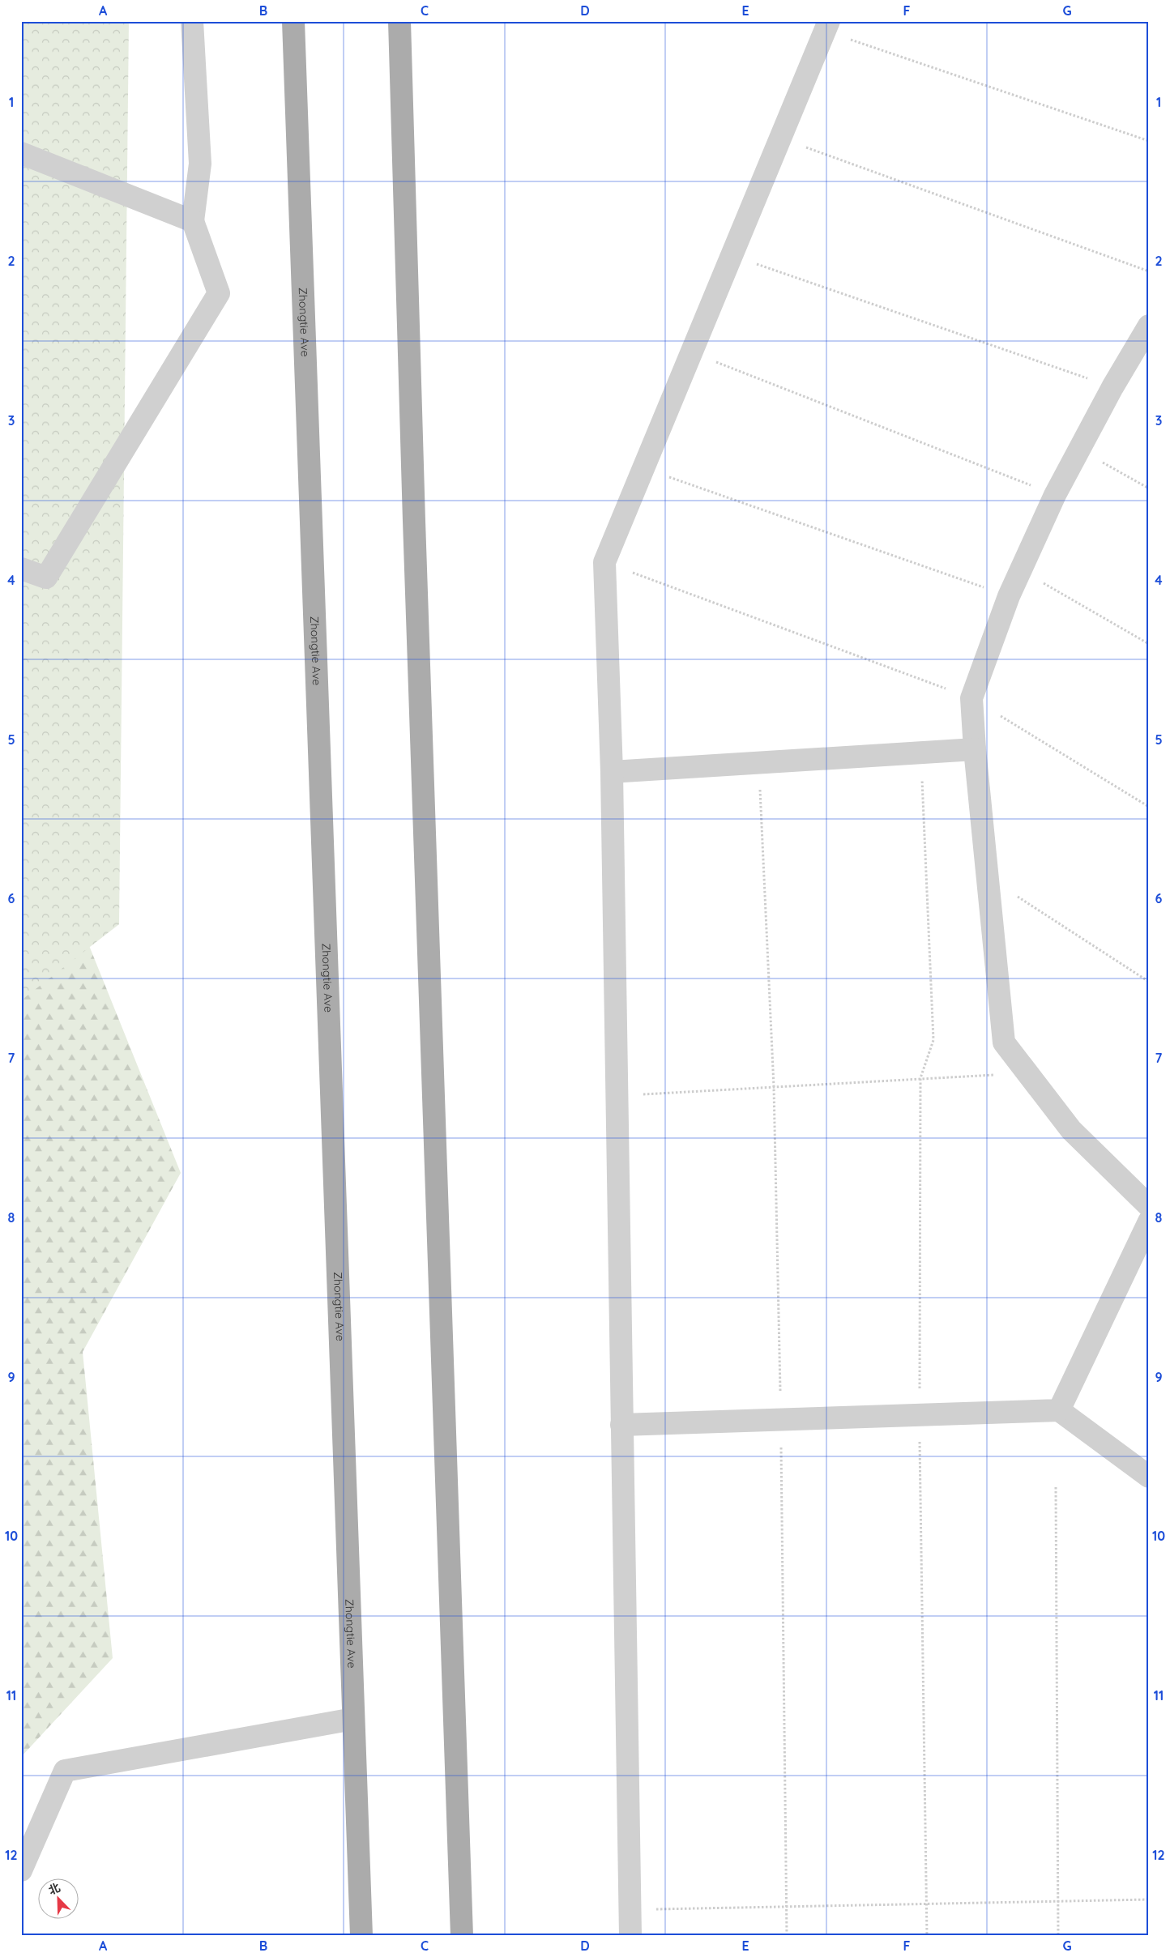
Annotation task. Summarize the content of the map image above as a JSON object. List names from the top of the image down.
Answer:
{
  "streets": {
    "main road": ["Zhongtie Ave"]
  },
  "north": "top left",
  "grid": {
    "columns": [
      "A",
      "B",
      "C",
      "D",
      "E",
      "F",
      "G"
    ],
    "rows": [
      "1",
      "2",
      "3",
      "4",
      "5",
      "6",
      "7",
      "8",
      "9",
      "10",
      "11",
      "12"
    ]
  }
}
